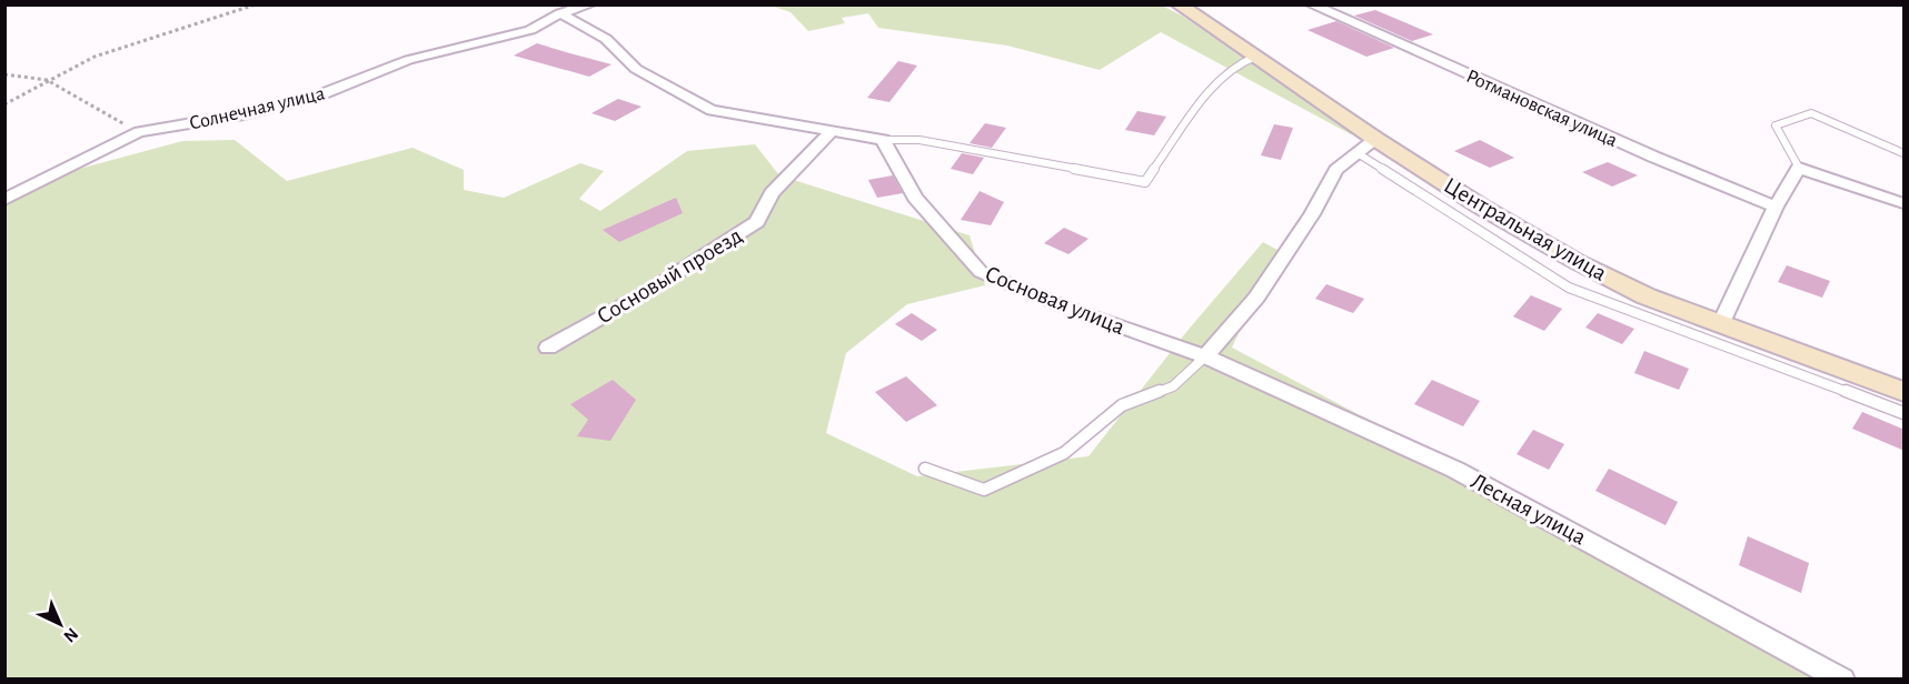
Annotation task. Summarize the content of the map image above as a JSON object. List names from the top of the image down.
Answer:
{
  "streets": {
    "street": [
      "Солнечная улица",
      "Ротмановская улица",
      "Центральная улица",
      "Сосновый проезд",
      "Сосновая улица",
      "Лесная улица"
    ]
  },
  "crossings": [
    ["Сосновая улица", "Лесная улица"]
  ],
  "north": "bottom right"
}
